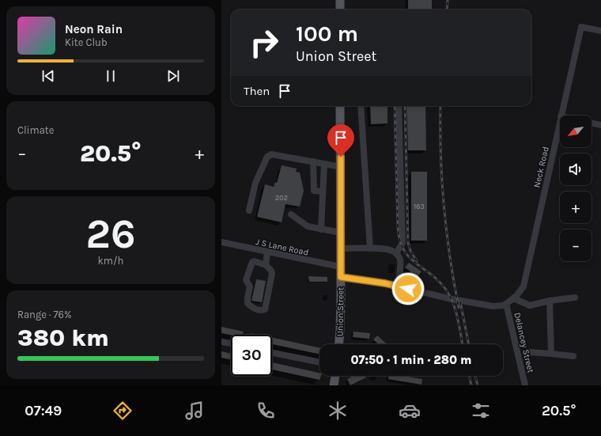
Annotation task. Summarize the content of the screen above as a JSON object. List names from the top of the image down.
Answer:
{
  "streets": {
    "main road": ["Union Street"],
    "street": ["Neck Road", "J S Lane Road", "Delancey Street"]
  },
  "crossings": [
    ["Neck Road", "Delancey Street"],
    ["J S Lane Road", "Union Street"]
  ],
  "house_numbers": ["202", "163"],
  "north": "bottom left",
  "page": {
    "turn": ["100 m", "Union Street"],
    "song": ["Neon Rain", "Kite Club"],
    "then": "Then",
    "tile": [
      "Climate",
      ["26", "km/h"],
      ["Range · 76%", "380 km"]
    ],
    "map_buttons": ["+", "−"],
    "heat": ["−", "20.5°", "+"],
    "limit": "30",
    "trip": "07:50 · 1 min · 280 m",
    "tabs": ["07:49", "20.5°"]
  }
}
